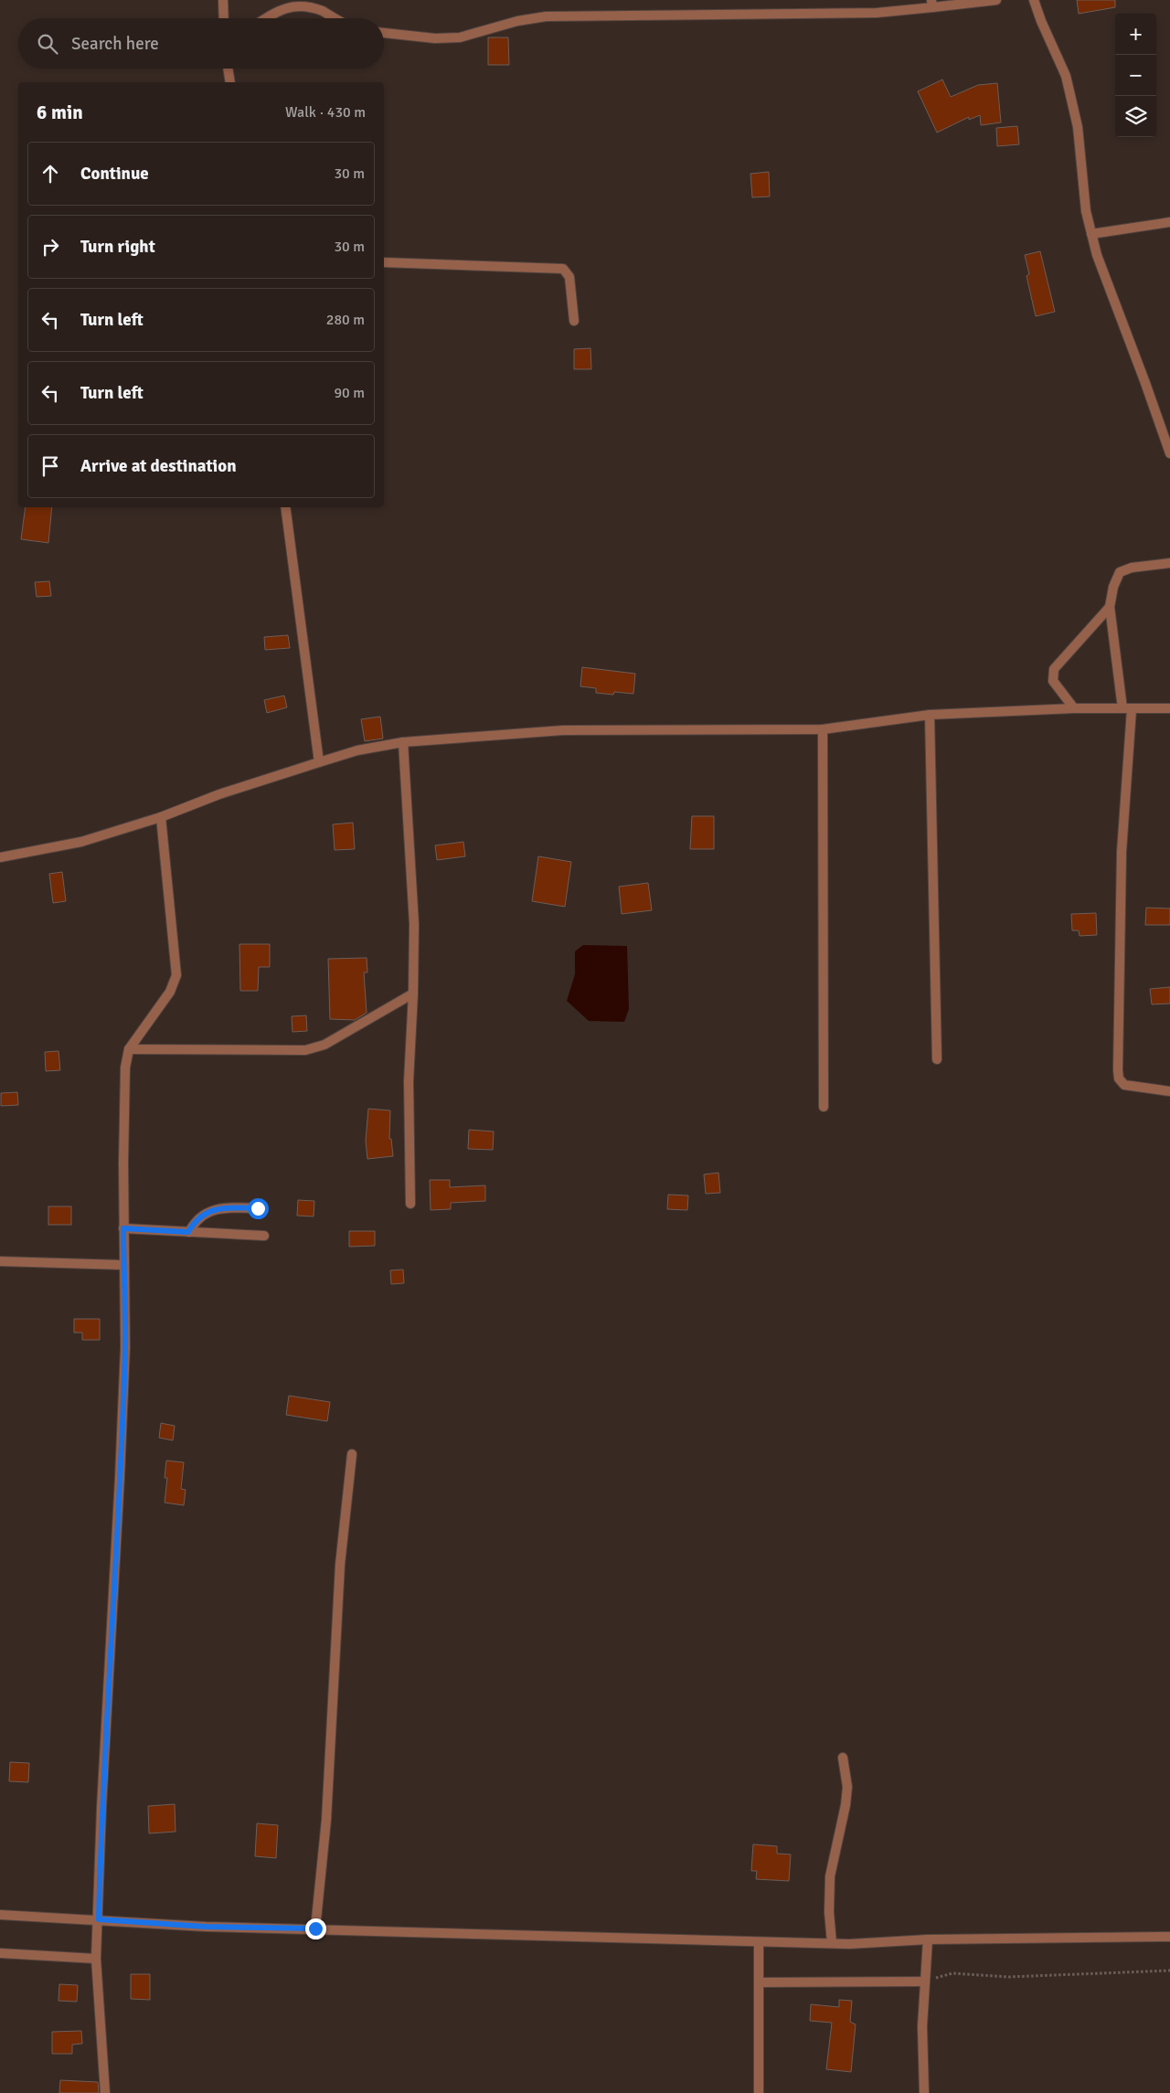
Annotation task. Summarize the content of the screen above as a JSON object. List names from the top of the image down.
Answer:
{
  "page": {
    "map_buttons": ["+", "−"],
    "search": "Search here",
    "heading": ["6 min", "Walk · 430 m"],
    "list": [
      ["Continue", "30 m"],
      ["Turn right", "30 m"],
      ["Turn left", "280 m"],
      ["Turn left", "90 m"],
      "Arrive at destination"
    ]
  }
}
